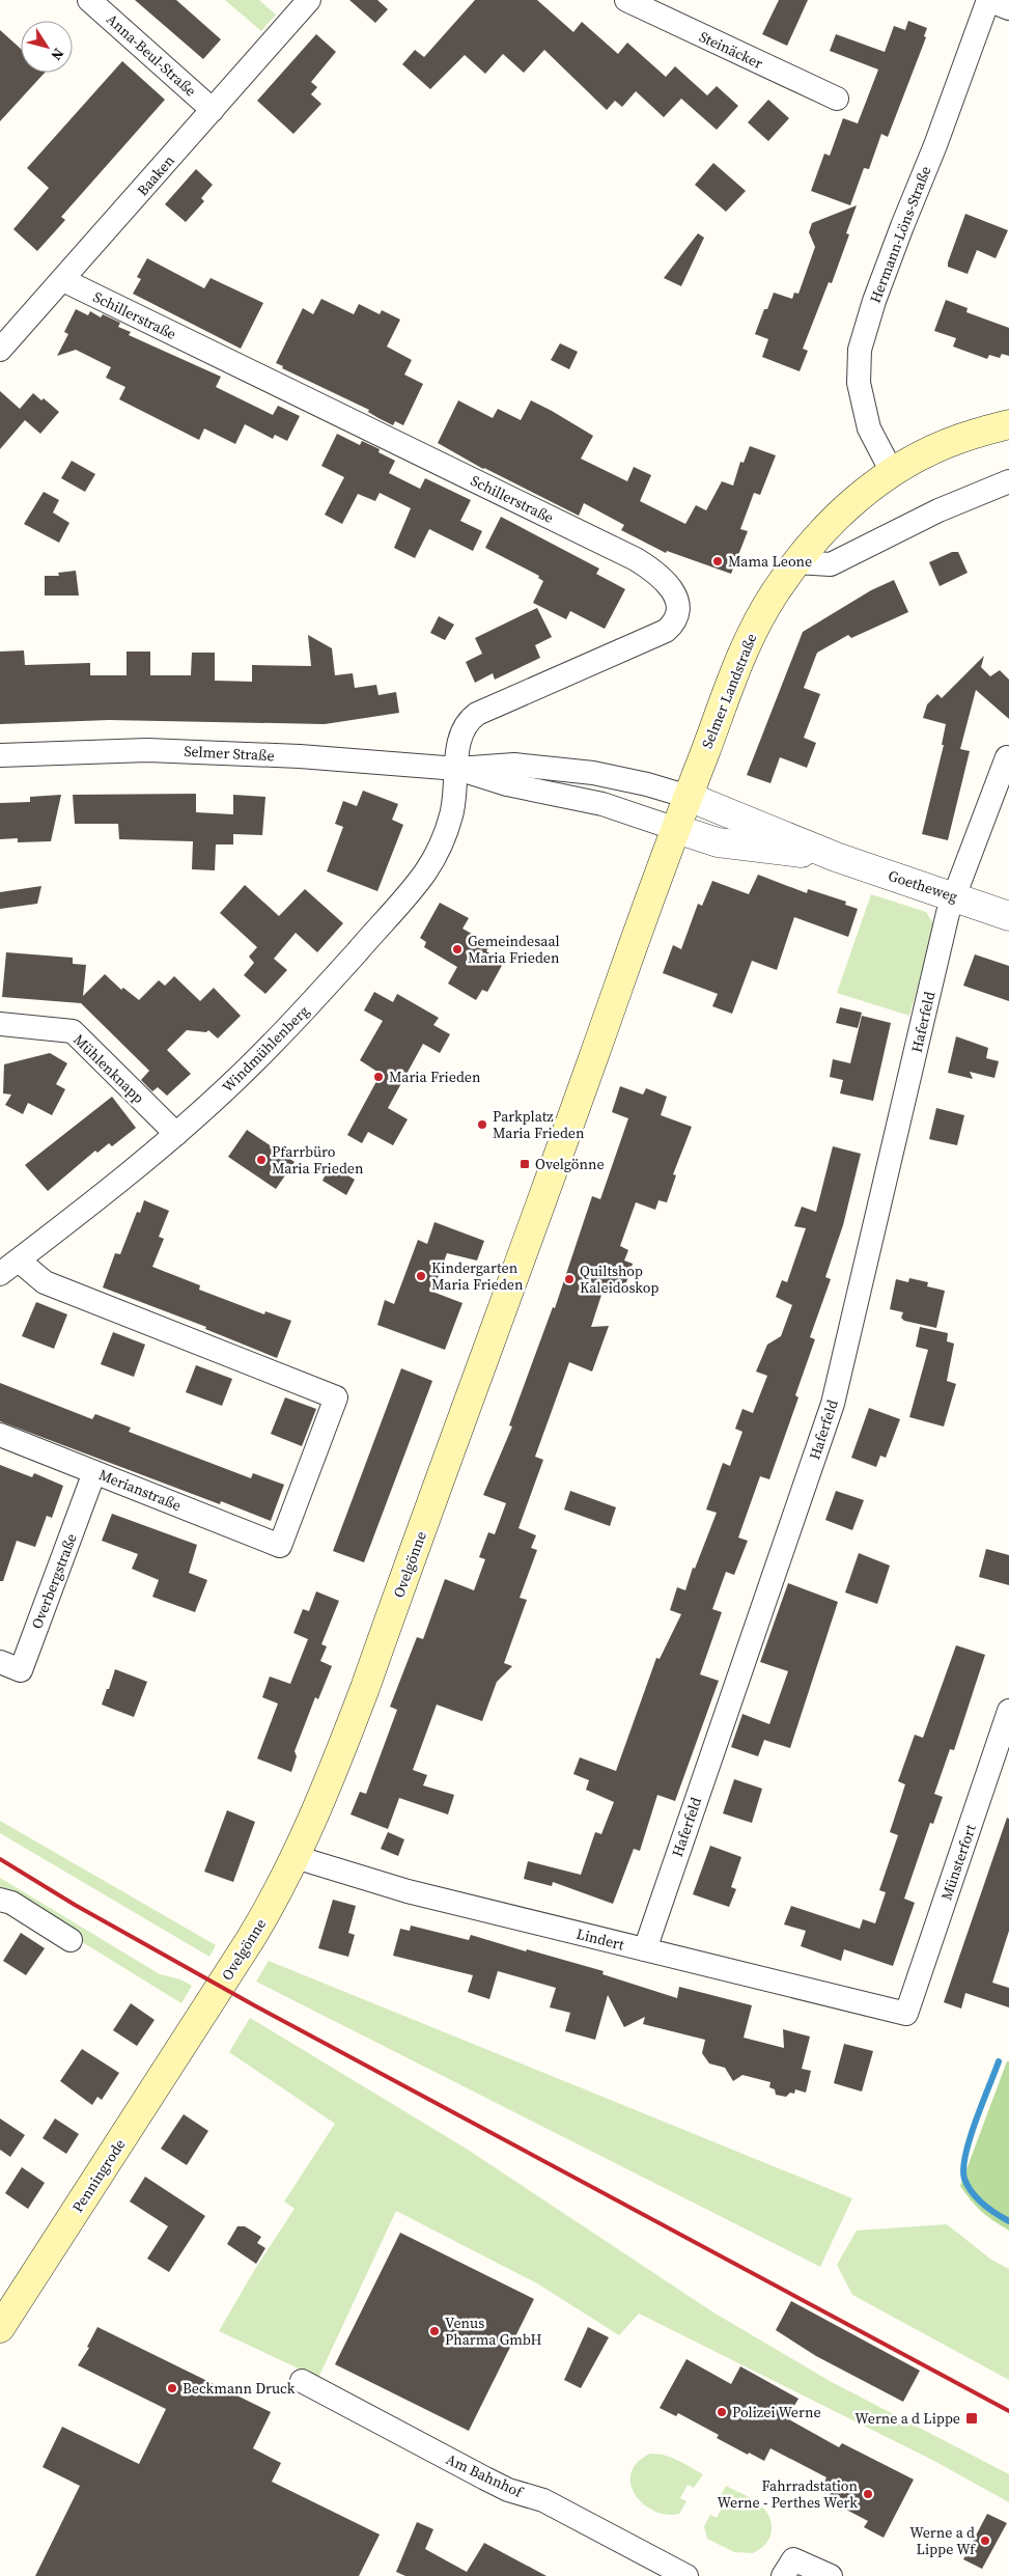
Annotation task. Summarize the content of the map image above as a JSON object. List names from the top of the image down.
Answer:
{
  "streets": {
    "main road": ["Selmer Landstraße", "Ovelgönne", "Penningrode"],
    "street": [
      "Steinäcker",
      "Anna-Beul-Straße",
      "Baaken",
      "Hermann-Löns-Straße",
      "Schillerstraße",
      "Selmer Straße",
      "Goetheweg",
      "Haferfeld",
      "Windmühlenberg",
      "Mühlenknapp",
      "Merianstraße",
      "Overbergstraße",
      "Münsterfort",
      "Lindert",
      "Am Bahnhof"
    ]
  },
  "crossings": [
    ["Anna-Beul-Straße", "Baaken"],
    ["Baaken", "Schillerstraße"],
    ["Hermann-Löns-Straße", "Selmer Landstraße"],
    ["Schillerstraße", "Selmer Straße"],
    ["Schillerstraße", "Windmühlenberg"],
    ["Selmer Landstraße", "Selmer Straße"],
    ["Selmer Landstraße", "Goetheweg"],
    ["Selmer Landstraße", "Ovelgönne"],
    ["Selmer Straße", "Goetheweg"],
    ["Selmer Straße", "Windmühlenberg"],
    ["Selmer Straße", "Ovelgönne"],
    ["Goetheweg", "Haferfeld"],
    ["Goetheweg", "Ovelgönne"],
    ["Haferfeld", "Lindert"],
    ["Windmühlenberg", "Mühlenknapp"],
    ["Windmühlenberg", "Merianstraße"],
    ["Merianstraße", "Overbergstraße"],
    ["Ovelgönne", "Lindert"],
    ["Ovelgönne", "Penningrode"],
    ["Münsterfort", "Lindert"]
  ],
  "places": {
    "other": [
      "Mama Leone",
      "Gemeindesaal Maria Frieden",
      "Maria Frieden",
      "Parkplatz Maria Frieden",
      "Pfarrbüro Maria Frieden",
      "Kindergarten Maria Frieden",
      "Quiltshop Kaleidoskop",
      "Venus Pharma GmbH",
      "Beckmann Druck",
      "Polizei Werne",
      "Fahrradstation Werne - Perthes Werk",
      "Werne a d Lippe Wf"
    ],
    "transit": ["Ovelgönne", "Werne a d Lippe"]
  },
  "north": "bottom right"
}
